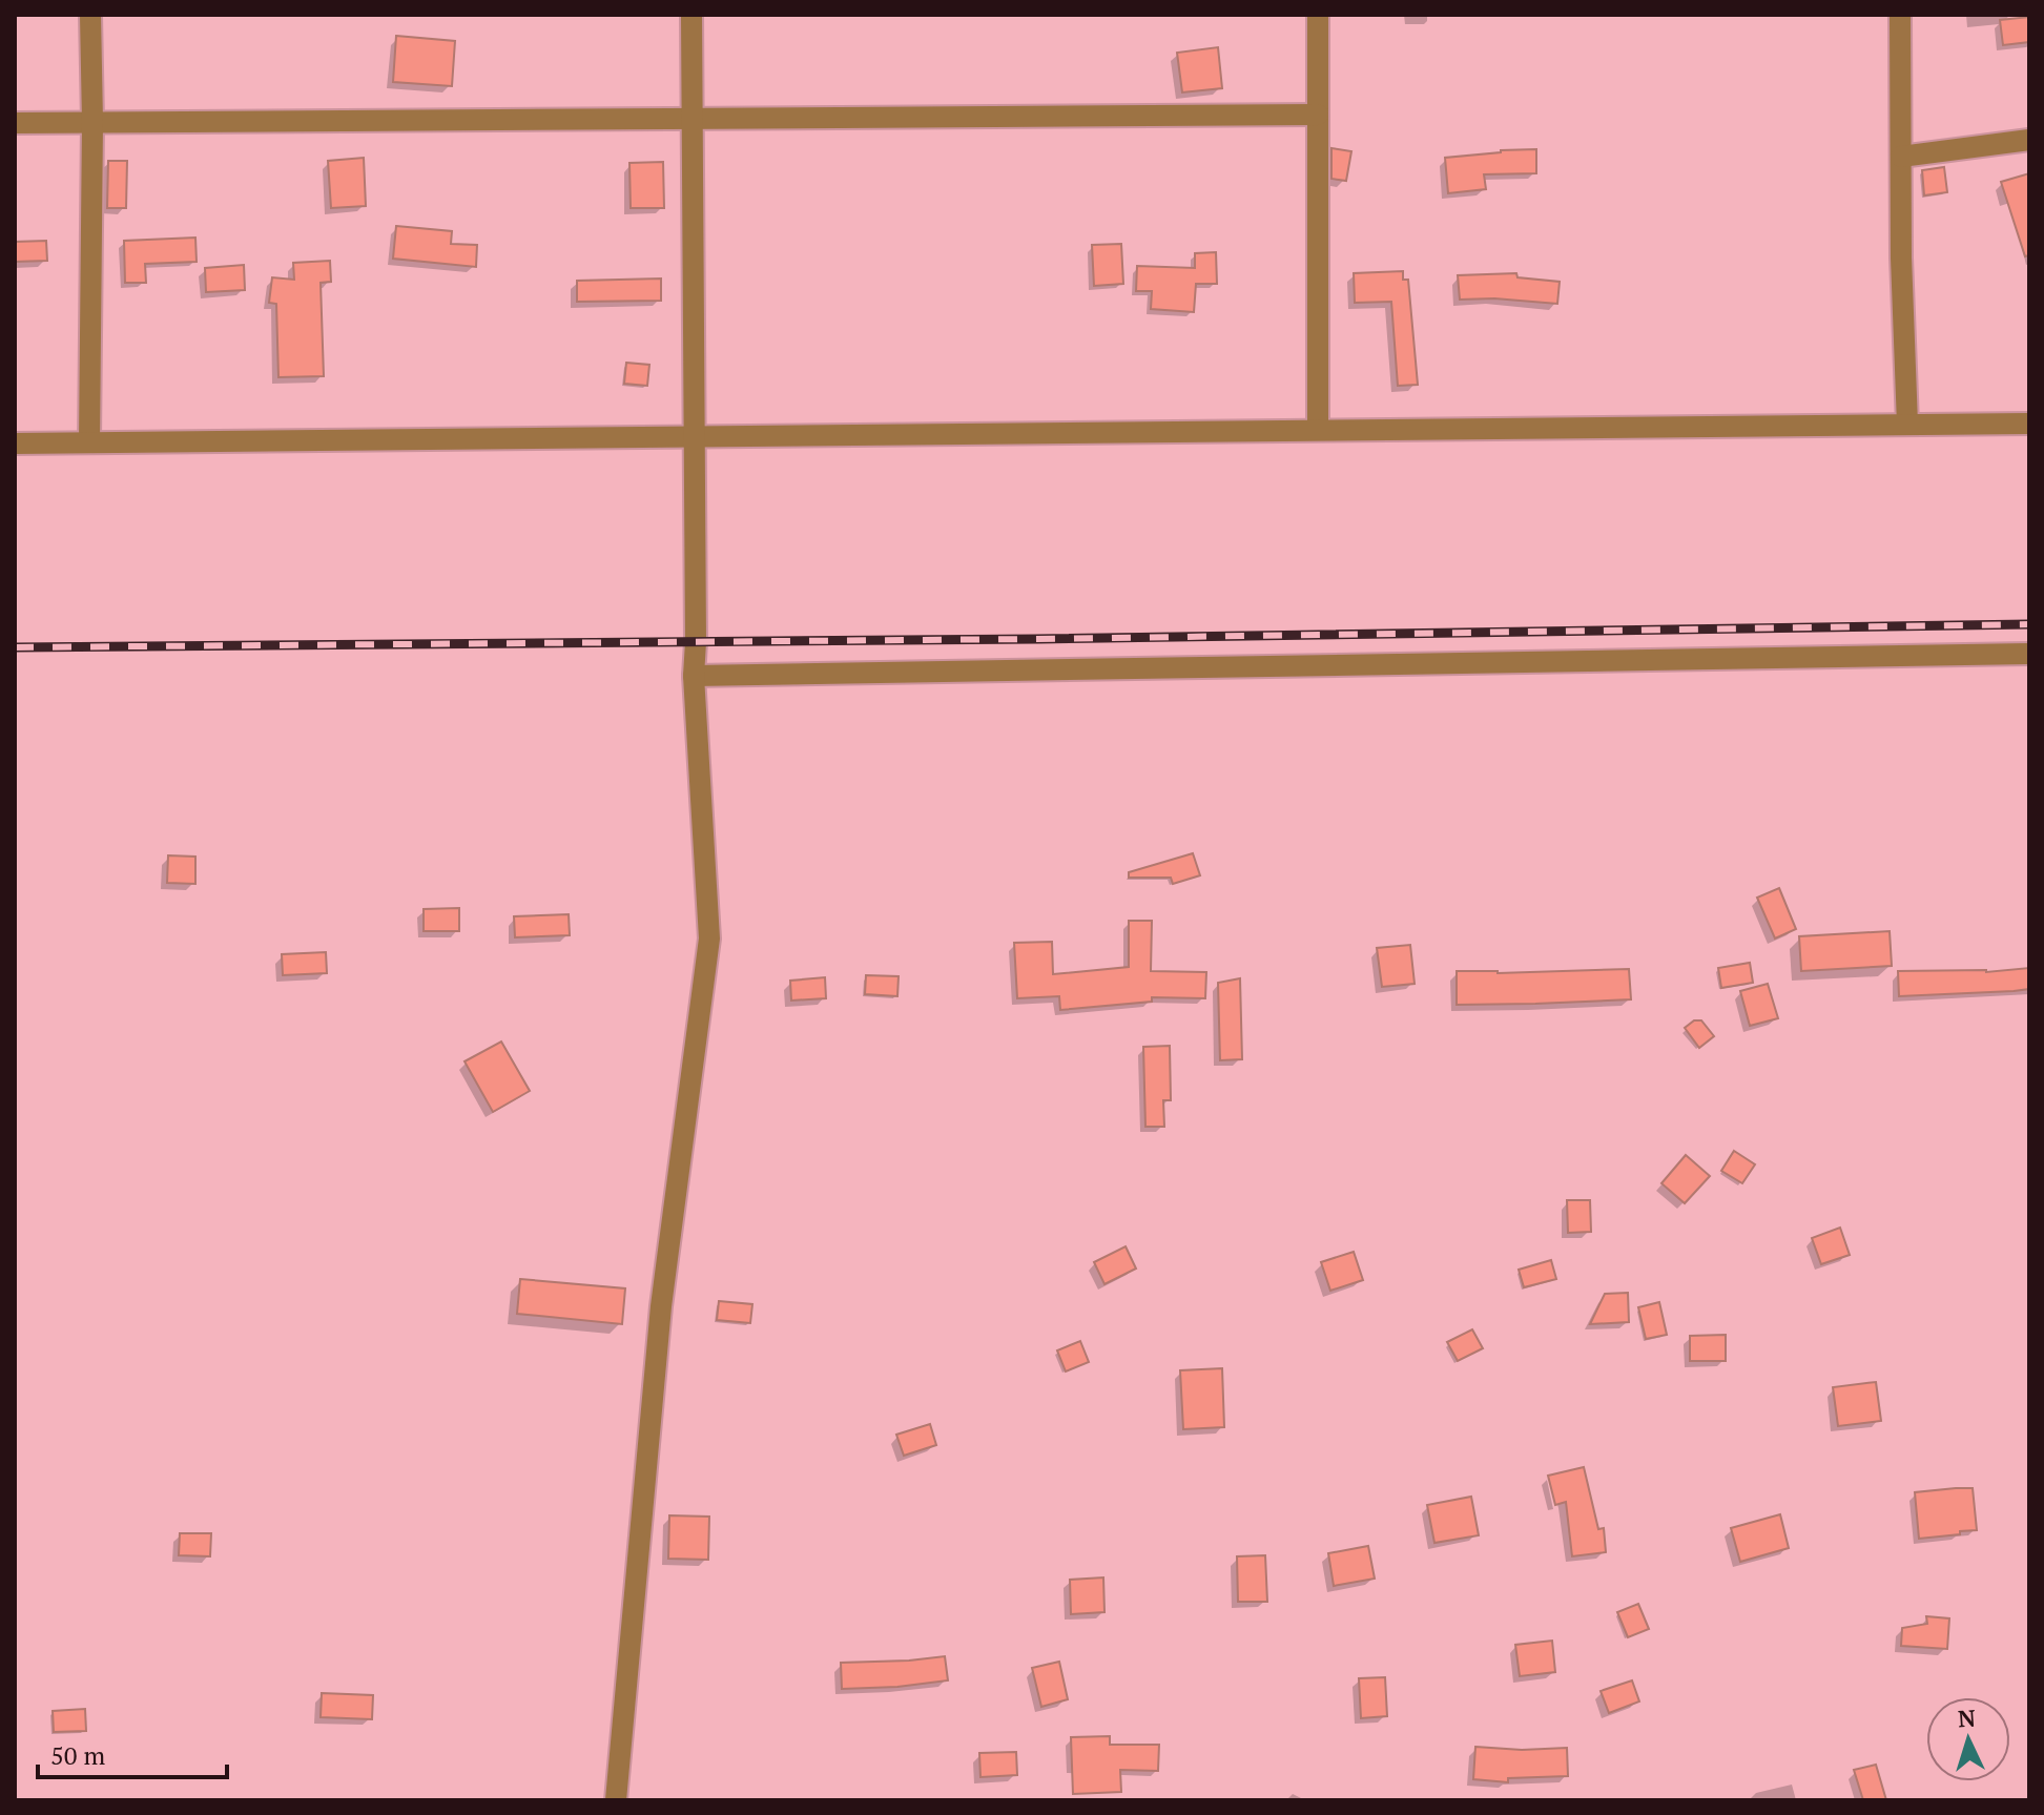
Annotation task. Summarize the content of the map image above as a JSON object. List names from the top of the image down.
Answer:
{
  "scale_bar": "50 m",
  "north": "top"
}
